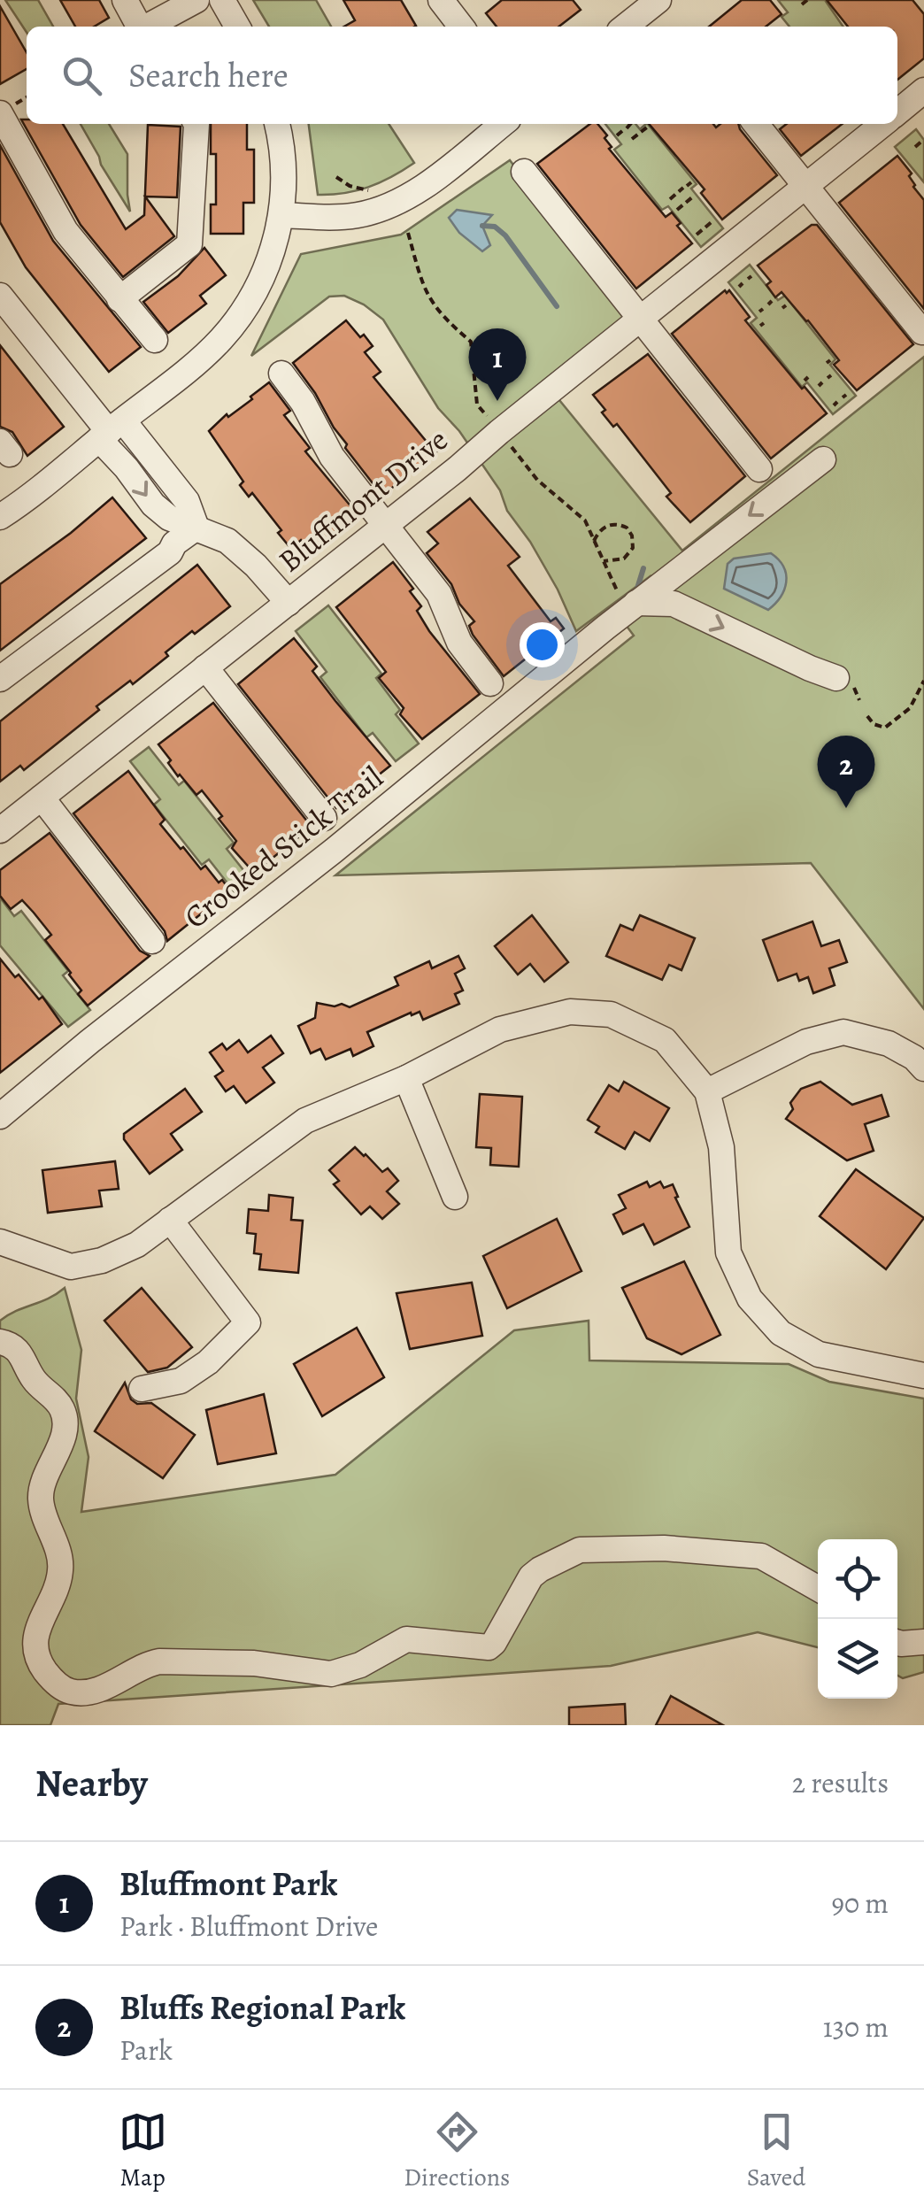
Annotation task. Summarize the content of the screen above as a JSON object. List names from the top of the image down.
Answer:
{
  "streets": {
    "street": ["Bluffmont Drive", "Crooked Stick Trail"]
  },
  "page": {
    "search": "Search here",
    "pins": ["1", "2"],
    "heading": ["Nearby", "2 results"],
    "list": [
      {
        "mark": "1",
        "name": "Bluffmont Park",
        "note": "Park · Bluffmont Drive",
        "value": "90 m"
      },
      {
        "mark": "2",
        "name": "Bluffs Regional Park",
        "note": "Park",
        "value": "130 m"
      }
    ],
    "nav": ["Map", "Directions", "Saved"]
  }
}
